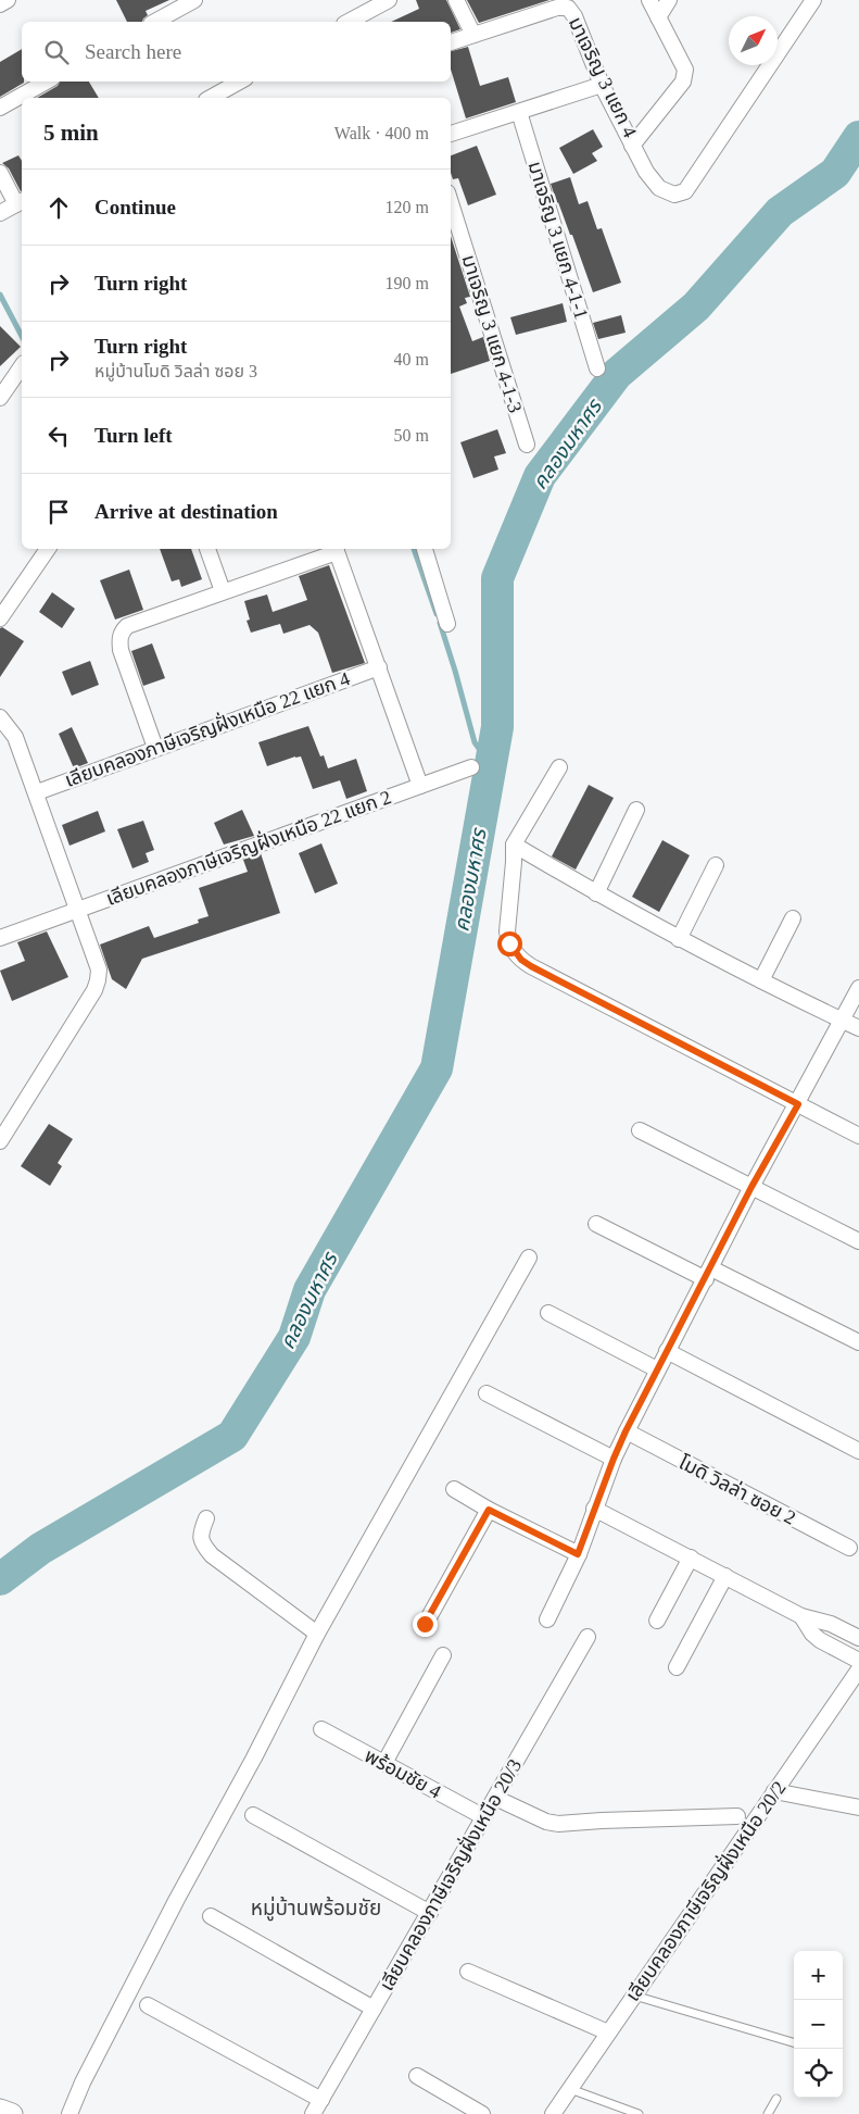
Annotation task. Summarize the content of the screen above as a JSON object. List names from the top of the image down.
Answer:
{
  "streets": {
    "street": [
      "มาเจริญ 3 แยก 4",
      "มาเจริญ 3 แยก 4-1-1",
      "มาเจริญ 3 แยก 4-1-3",
      "เลียบคลองภาษีเจริญฝั่งเหนือ 22 แยก 4",
      "เลียบคลองภาษีเจริญฝั่งเหนือ 22 แยก 2",
      "โมดิ วิลล่า ซอย 2",
      "พร้อมชัย 4",
      "เลียบคลองภาษีเจริญฝั่งเหนือ 20/3",
      "เลียบคลองภาษีเจริญฝั่งเหนือ 20/2"
    ]
  },
  "crossings": [
    ["พร้อมชัย 4", "เลียบคลองภาษีเจริญฝั่งเหนือ 20/3"]
  ],
  "districts": ["หมู่บ้านพร้อมชัย"],
  "water": ["คลองมหาศร"],
  "north": "top right",
  "page": {
    "search": "Search here",
    "heading": ["5 min", "Walk · 400 m"],
    "list": [
      ["Continue", "120 m"],
      ["Turn right", "190 m"],
      ["Turn right", "หมู่บ้านโมดิ วิลล่า ซอย 3", "40 m"],
      ["Turn left", "50 m"],
      "Arrive at destination"
    ],
    "map_buttons": ["+", "−"]
  }
}
